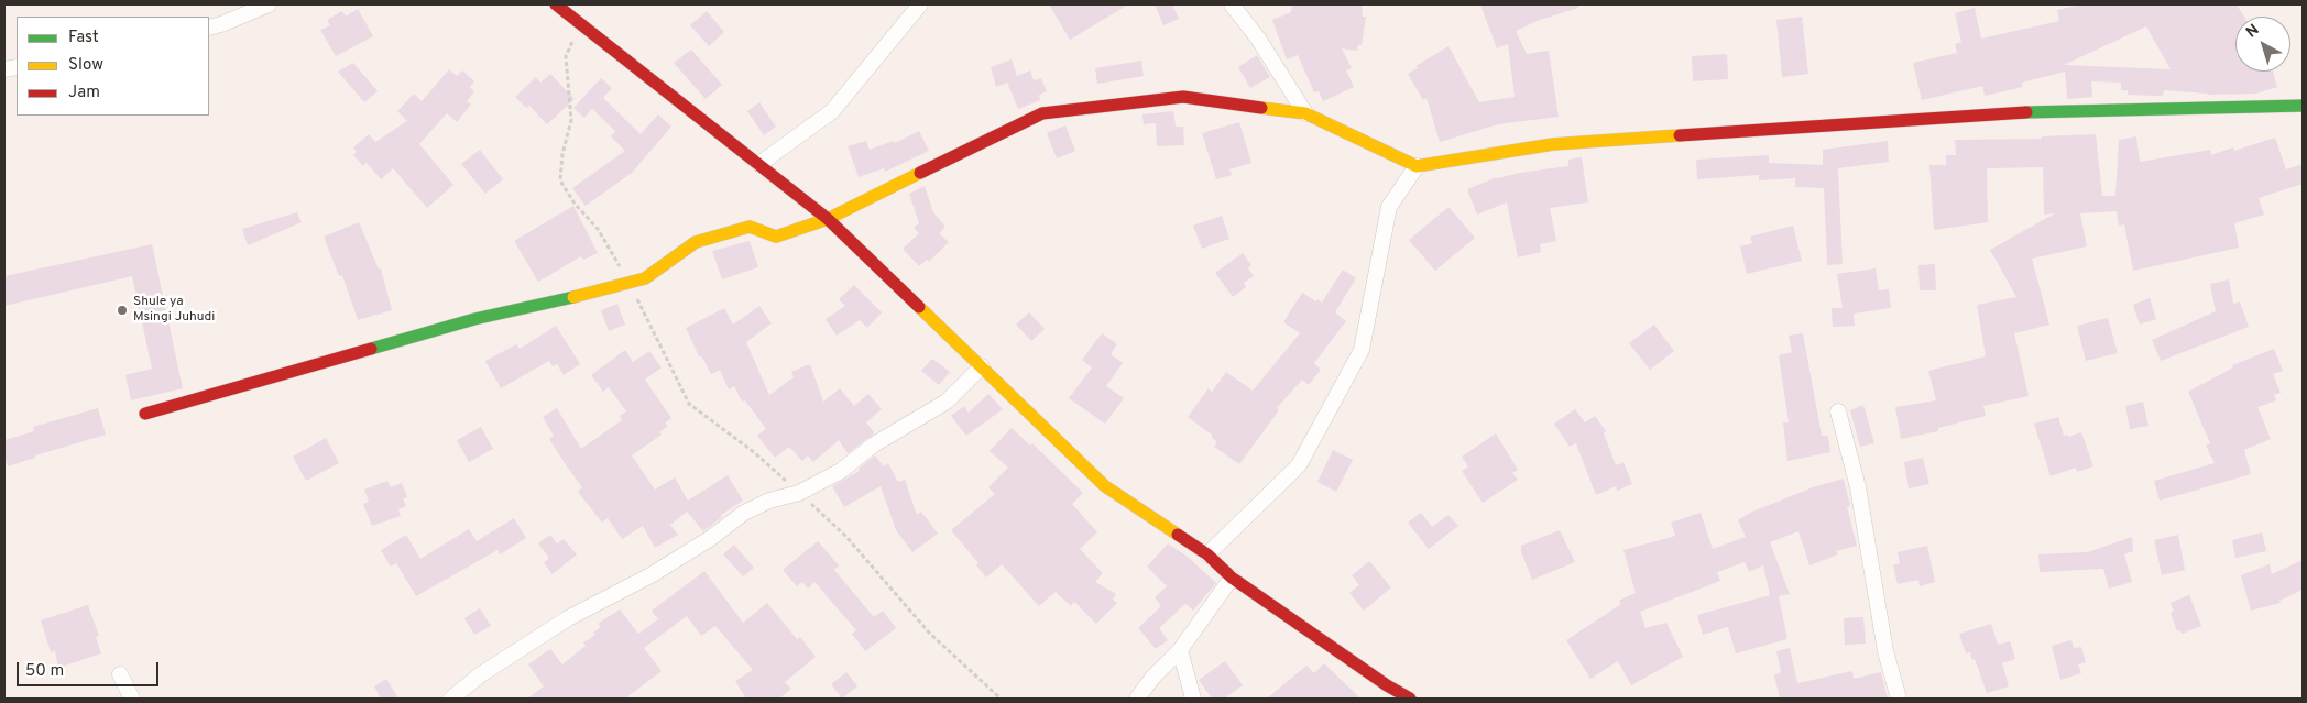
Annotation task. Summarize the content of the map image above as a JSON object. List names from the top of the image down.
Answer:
{
  "places": ["Shule ya Msingi Juhudi"],
  "legend": ["Fast", "Slow", "Jam"],
  "scale_bar": "50 m",
  "north": "top left"
}
